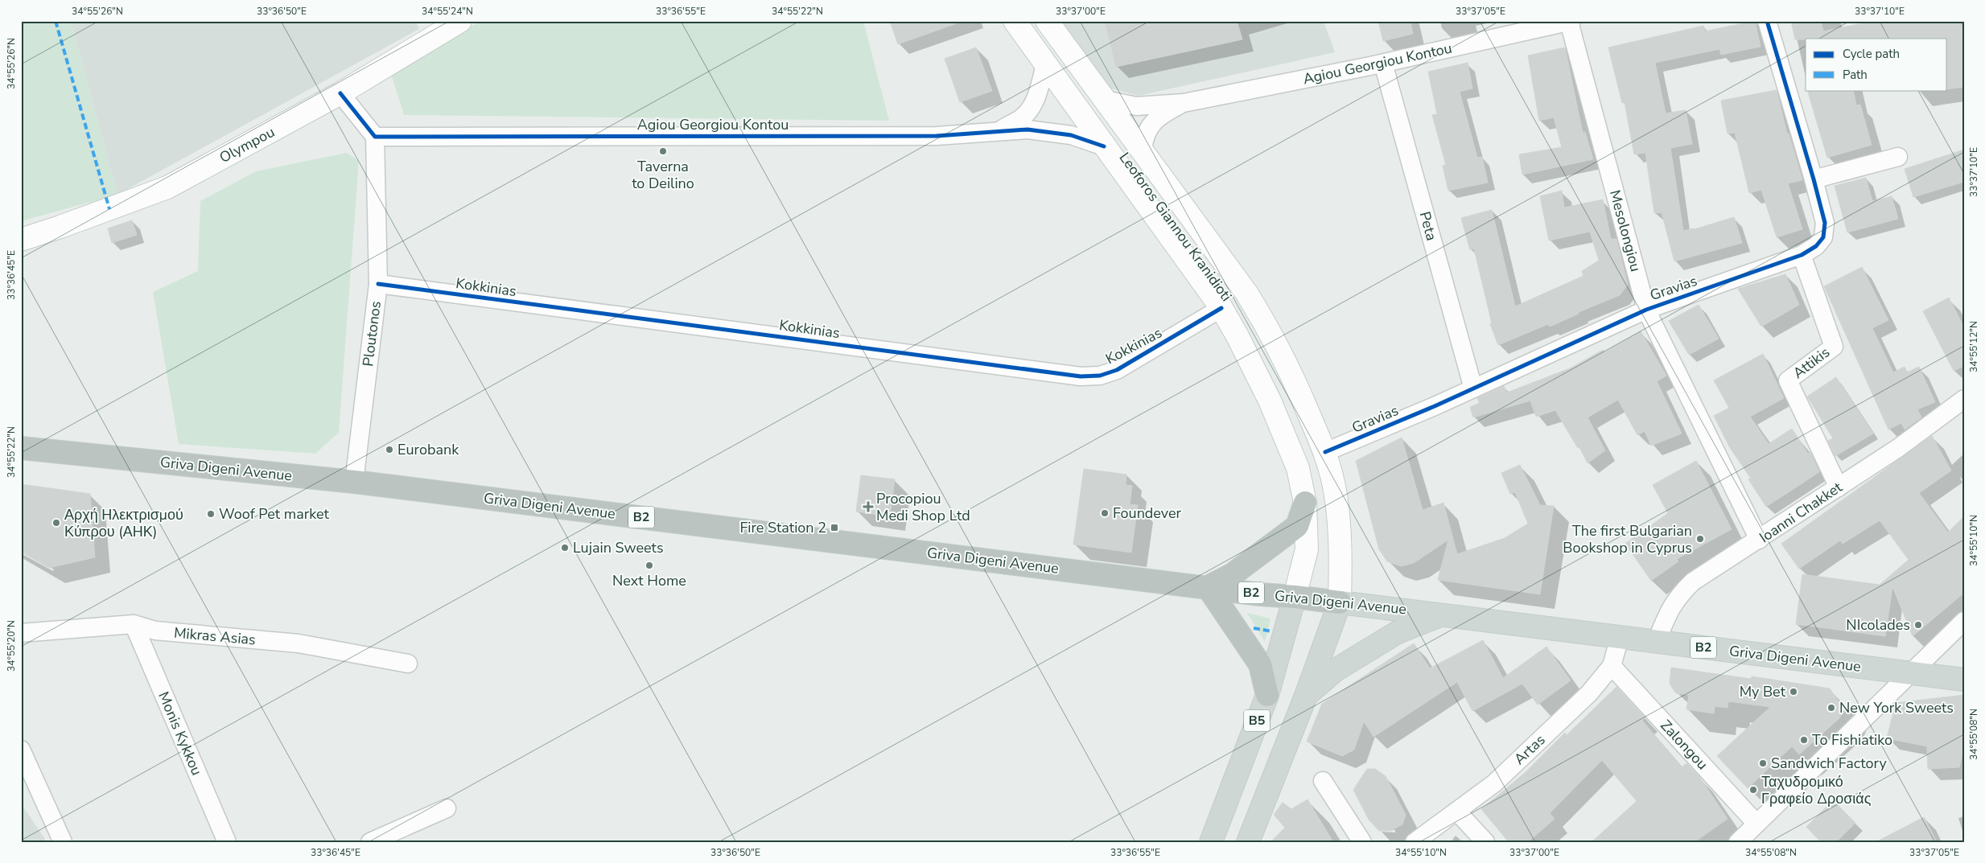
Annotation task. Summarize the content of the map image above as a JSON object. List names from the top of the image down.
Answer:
{
  "streets": {
    "highway": ["Griva Digeni Avenue", "B2"],
    "main road": ["Olympou", "Leoforos Giannou Kranidioti", "B5"],
    "street": [
      "Agiou Georgiou Kontou",
      "Peta",
      "Mesolongiou",
      "Kokkinias",
      "Gravias",
      "Ploutonos",
      "Attikis",
      "Ioanni Chakket",
      "Mikras Asias",
      "Monis Kykkou",
      "Zalongou",
      "Artas"
    ]
  },
  "crossings": [
    ["Agiou Georgiou Kontou", "Peta"],
    ["Agiou Georgiou Kontou", "Leoforos Giannou Kranidioti"],
    ["Agiou Georgiou Kontou", "Mesolongiou"],
    ["Agiou Georgiou Kontou", "Ploutonos"],
    ["Peta", "Gravias"],
    ["Leoforos Giannou Kranidioti", "Kokkinias"],
    ["Leoforos Giannou Kranidioti", "Gravias"],
    ["Leoforos Giannou Kranidioti", "Griva Digeni Avenue"],
    ["Leoforos Giannou Kranidioti", "B5"],
    ["Mesolongiou", "Gravias"],
    ["Mesolongiou", "Ioanni Chakket"],
    ["Kokkinias", "Ploutonos"],
    ["Gravias", "Attikis"],
    ["Ploutonos", "Griva Digeni Avenue"],
    ["Attikis", "Ioanni Chakket"],
    ["Griva Digeni Avenue", "Ioanni Chakket"],
    ["Griva Digeni Avenue", "B5"],
    ["Griva Digeni Avenue", "Artas"],
    ["Mikras Asias", "Monis Kykkou"],
    ["Zalongou", "Artas"]
  ],
  "places": {
    "other": [
      "Taverna to Deilino",
      "Eurobank",
      "Foundever",
      "Woof Pet market",
      "Αρχή Ηλεκτρισμού Κύπρου (ΑΗΚ)",
      "The first Bulgarian Bookshop in Cyprus",
      "Lujain Sweets",
      "Next Home",
      "NIcolades",
      "My Bet",
      "New York Sweets",
      "To Fishiatiko",
      "Sandwich Factory",
      "Ταχυδρομικό Γραφείο Δροσιάς"
    ],
    "health": ["Procopiou Medi Shop Ltd"],
    "transit": ["Fire Station 2"]
  },
  "legend": ["Cycle path", "Path"],
  "coordinates": [
    "34°55'26\"N",
    "33°36'50\"E",
    "34°55'24\"N",
    "33°36'55\"E",
    "34°55'22\"N",
    "33°37'00\"E",
    "33°37'05\"E",
    "33°37'10\"E",
    "33°36'45\"E",
    "34°55'12\"N",
    "34°55'10\"N",
    "34°55'20\"N",
    "34°55'08\"N"
  ]
}
